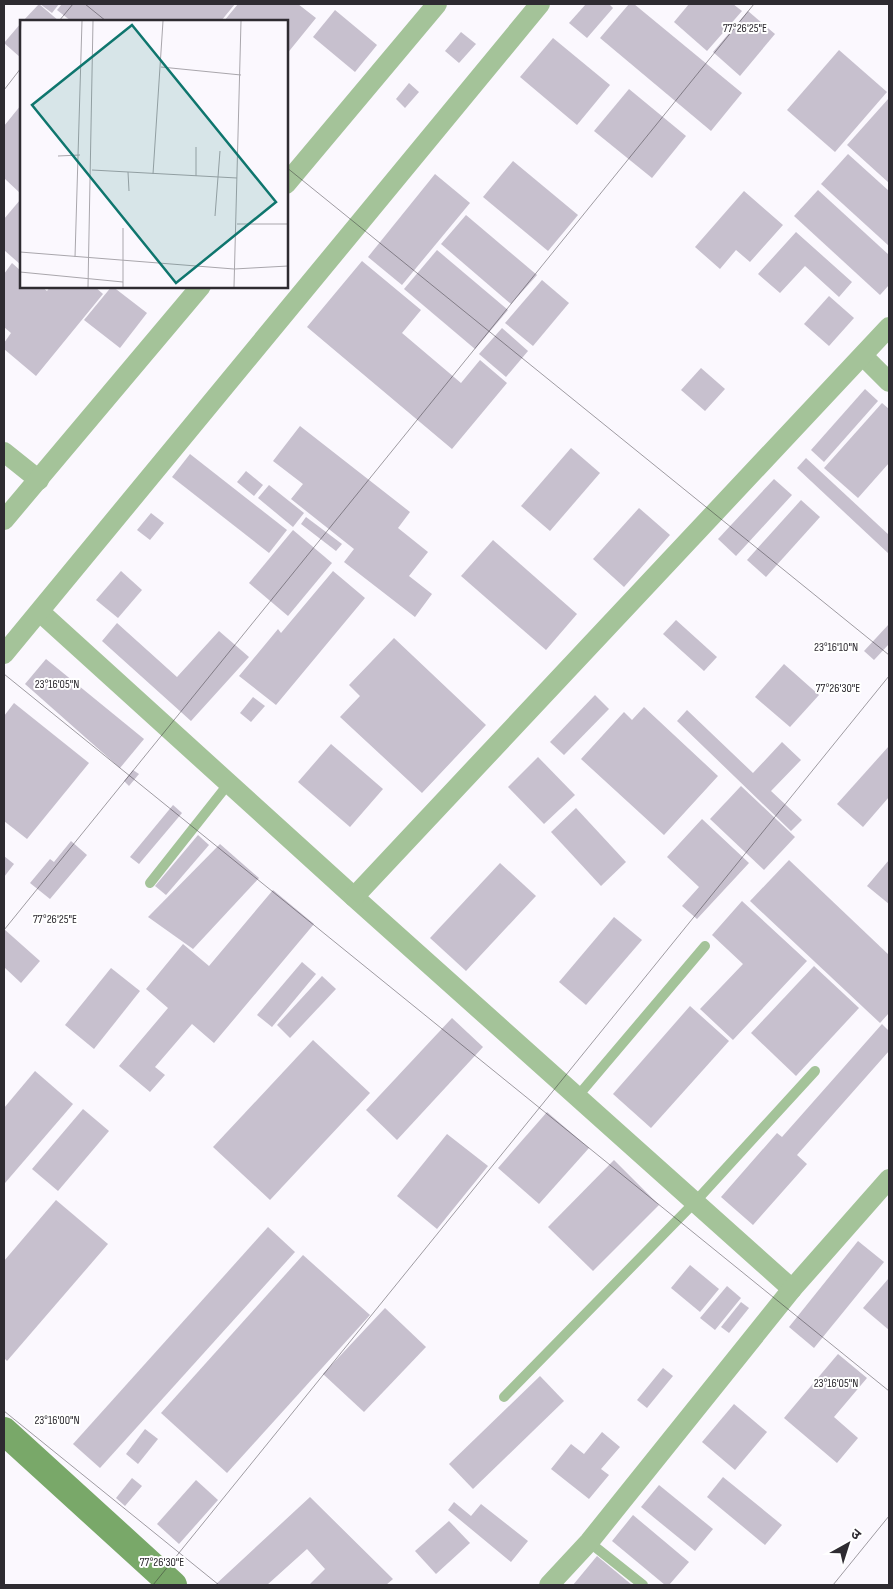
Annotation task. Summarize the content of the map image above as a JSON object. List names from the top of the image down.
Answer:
{
  "north": "top right",
  "coordinates": [
    "77°26'25\"E",
    "23°16'10\"N",
    "23°16'05\"N",
    "77°26'30\"E",
    "23°16'00\"N"
  ]
}
